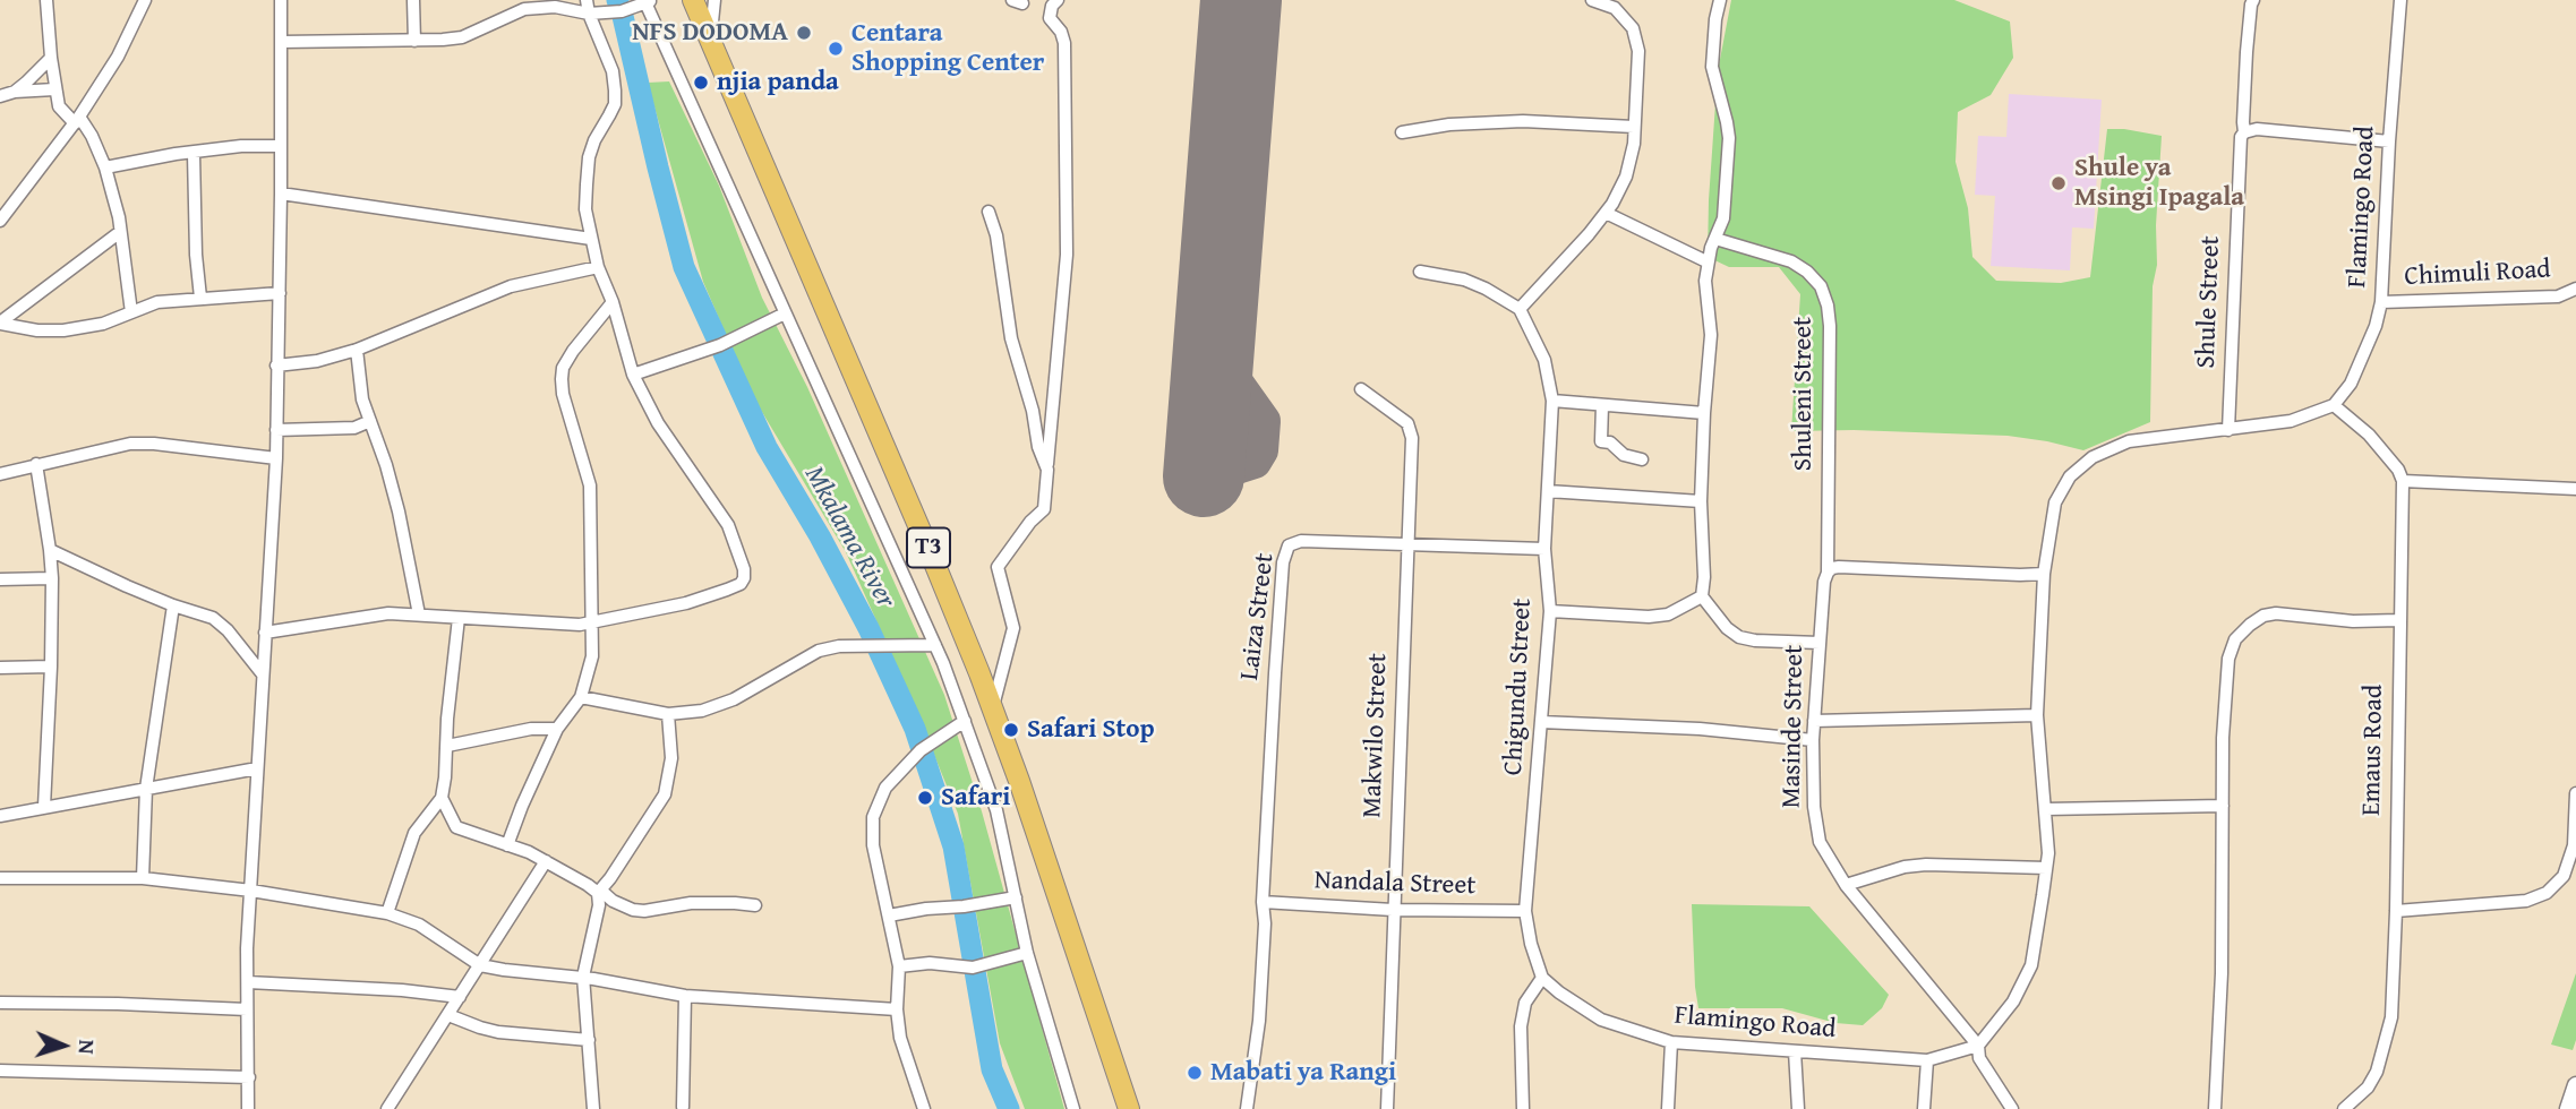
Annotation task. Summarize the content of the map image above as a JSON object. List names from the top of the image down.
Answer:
{
  "streets": {
    "highway": ["T3"],
    "street": [
      "Flamingo Road",
      "Chimuli Road",
      "Shule Street",
      "Shuleni Street",
      "Laiza Street",
      "Chigundu Street",
      "Masinde Street",
      "Makwilo Street",
      "Emaus Road",
      "Nandala Street"
    ]
  },
  "crossings": [
    ["Flamingo Road", "Chimuli Road"],
    ["Flamingo Road", "Chigundu Street"],
    ["Flamingo Road", "Masinde Street"],
    ["Shuleni Street", "Masinde Street"],
    ["Laiza Street", "Chigundu Street"],
    ["Laiza Street", "Makwilo Street"],
    ["Laiza Street", "Nandala Street"],
    ["Chigundu Street", "Nandala Street"],
    ["Makwilo Street", "Nandala Street"]
  ],
  "water": ["Mkalama River"],
  "places": [
    "NFS DODOMA",
    "Centara Shopping Center",
    "njia panda",
    "Shule ya Msingi Ipagala",
    "Safari Stop",
    "Safari",
    "Mabati ya Rangi"
  ],
  "north": "right"
}
